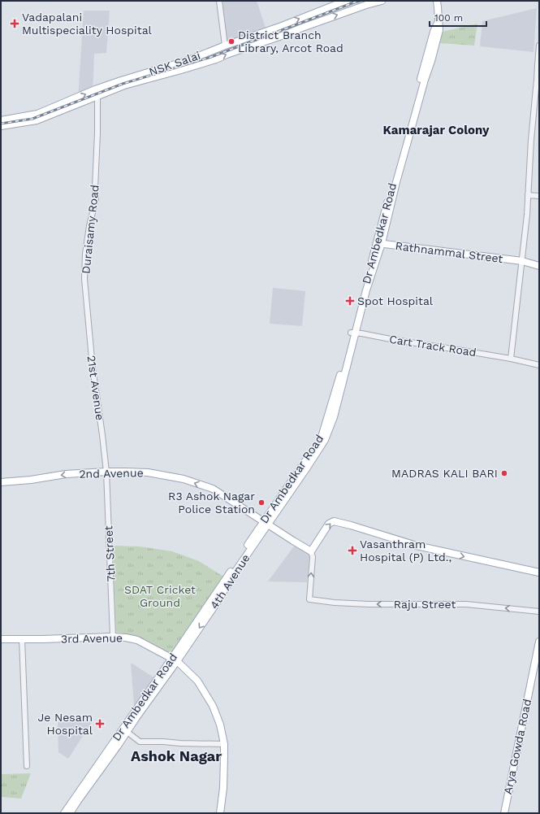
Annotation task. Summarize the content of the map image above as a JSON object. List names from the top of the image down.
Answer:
{
  "streets": {
    "main road": [
      "NSK Salai",
      "Dr Ambedkar Road",
      "Rathnammal Street",
      "2nd Avenue",
      "4th Avenue",
      "3rd Avenue",
      "Arya Gowda Road"
    ],
    "street": [
      "Duraisamy Road",
      "Cart Track Road",
      "21st Avenue",
      "7th Street",
      "Raju Street"
    ]
  },
  "crossings": [
    ["NSK Salai", "Duraisamy Road"],
    ["Duraisamy Road", "21st Avenue"],
    ["Dr Ambedkar Road", "Rathnammal Street"],
    ["Dr Ambedkar Road", "Cart Track Road"],
    ["Dr Ambedkar Road", "2nd Avenue"],
    ["Dr Ambedkar Road", "4th Avenue"],
    ["21st Avenue", "2nd Avenue"],
    ["21st Avenue", "7th Street"],
    ["2nd Avenue", "7th Street"],
    ["2nd Avenue", "4th Avenue"],
    ["2nd Avenue", "Raju Street"],
    ["7th Street", "3rd Avenue"],
    ["4th Avenue", "3rd Avenue"]
  ],
  "one_way": ["2nd Avenue", "Raju Street"],
  "districts": ["Kamarajar Colony", "Ashok Nagar"],
  "parks": ["SDAT Cricket Ground"],
  "places": {
    "health": [
      "Vadapalani Multispeciality Hospital",
      "Spot Hospital",
      "Vasanthram Hospital (P) Ltd.,",
      "Je Nesam Hospital"
    ],
    "other": ["District Branch Library, Arcot Road", "MADRAS KALI BARI", "R3 Ashok Nagar Police Station"]
  },
  "scale_bar": "100 m"
}
